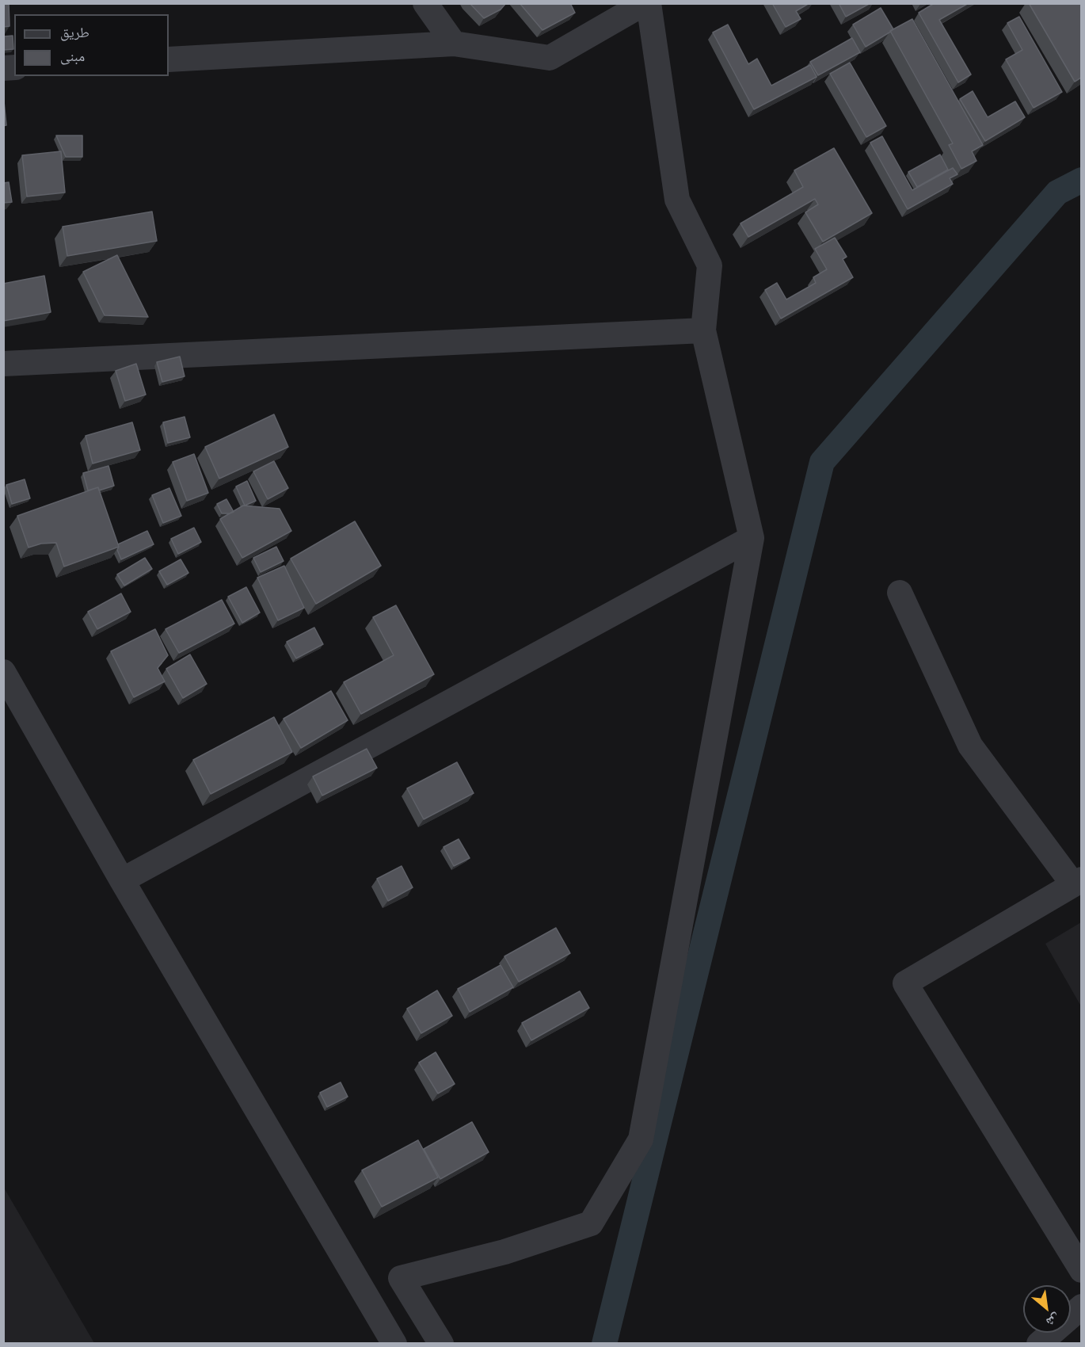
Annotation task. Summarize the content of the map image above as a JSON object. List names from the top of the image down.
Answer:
{
  "legend": ["طريق", "مبنى"],
  "north": "bottom right"
}
